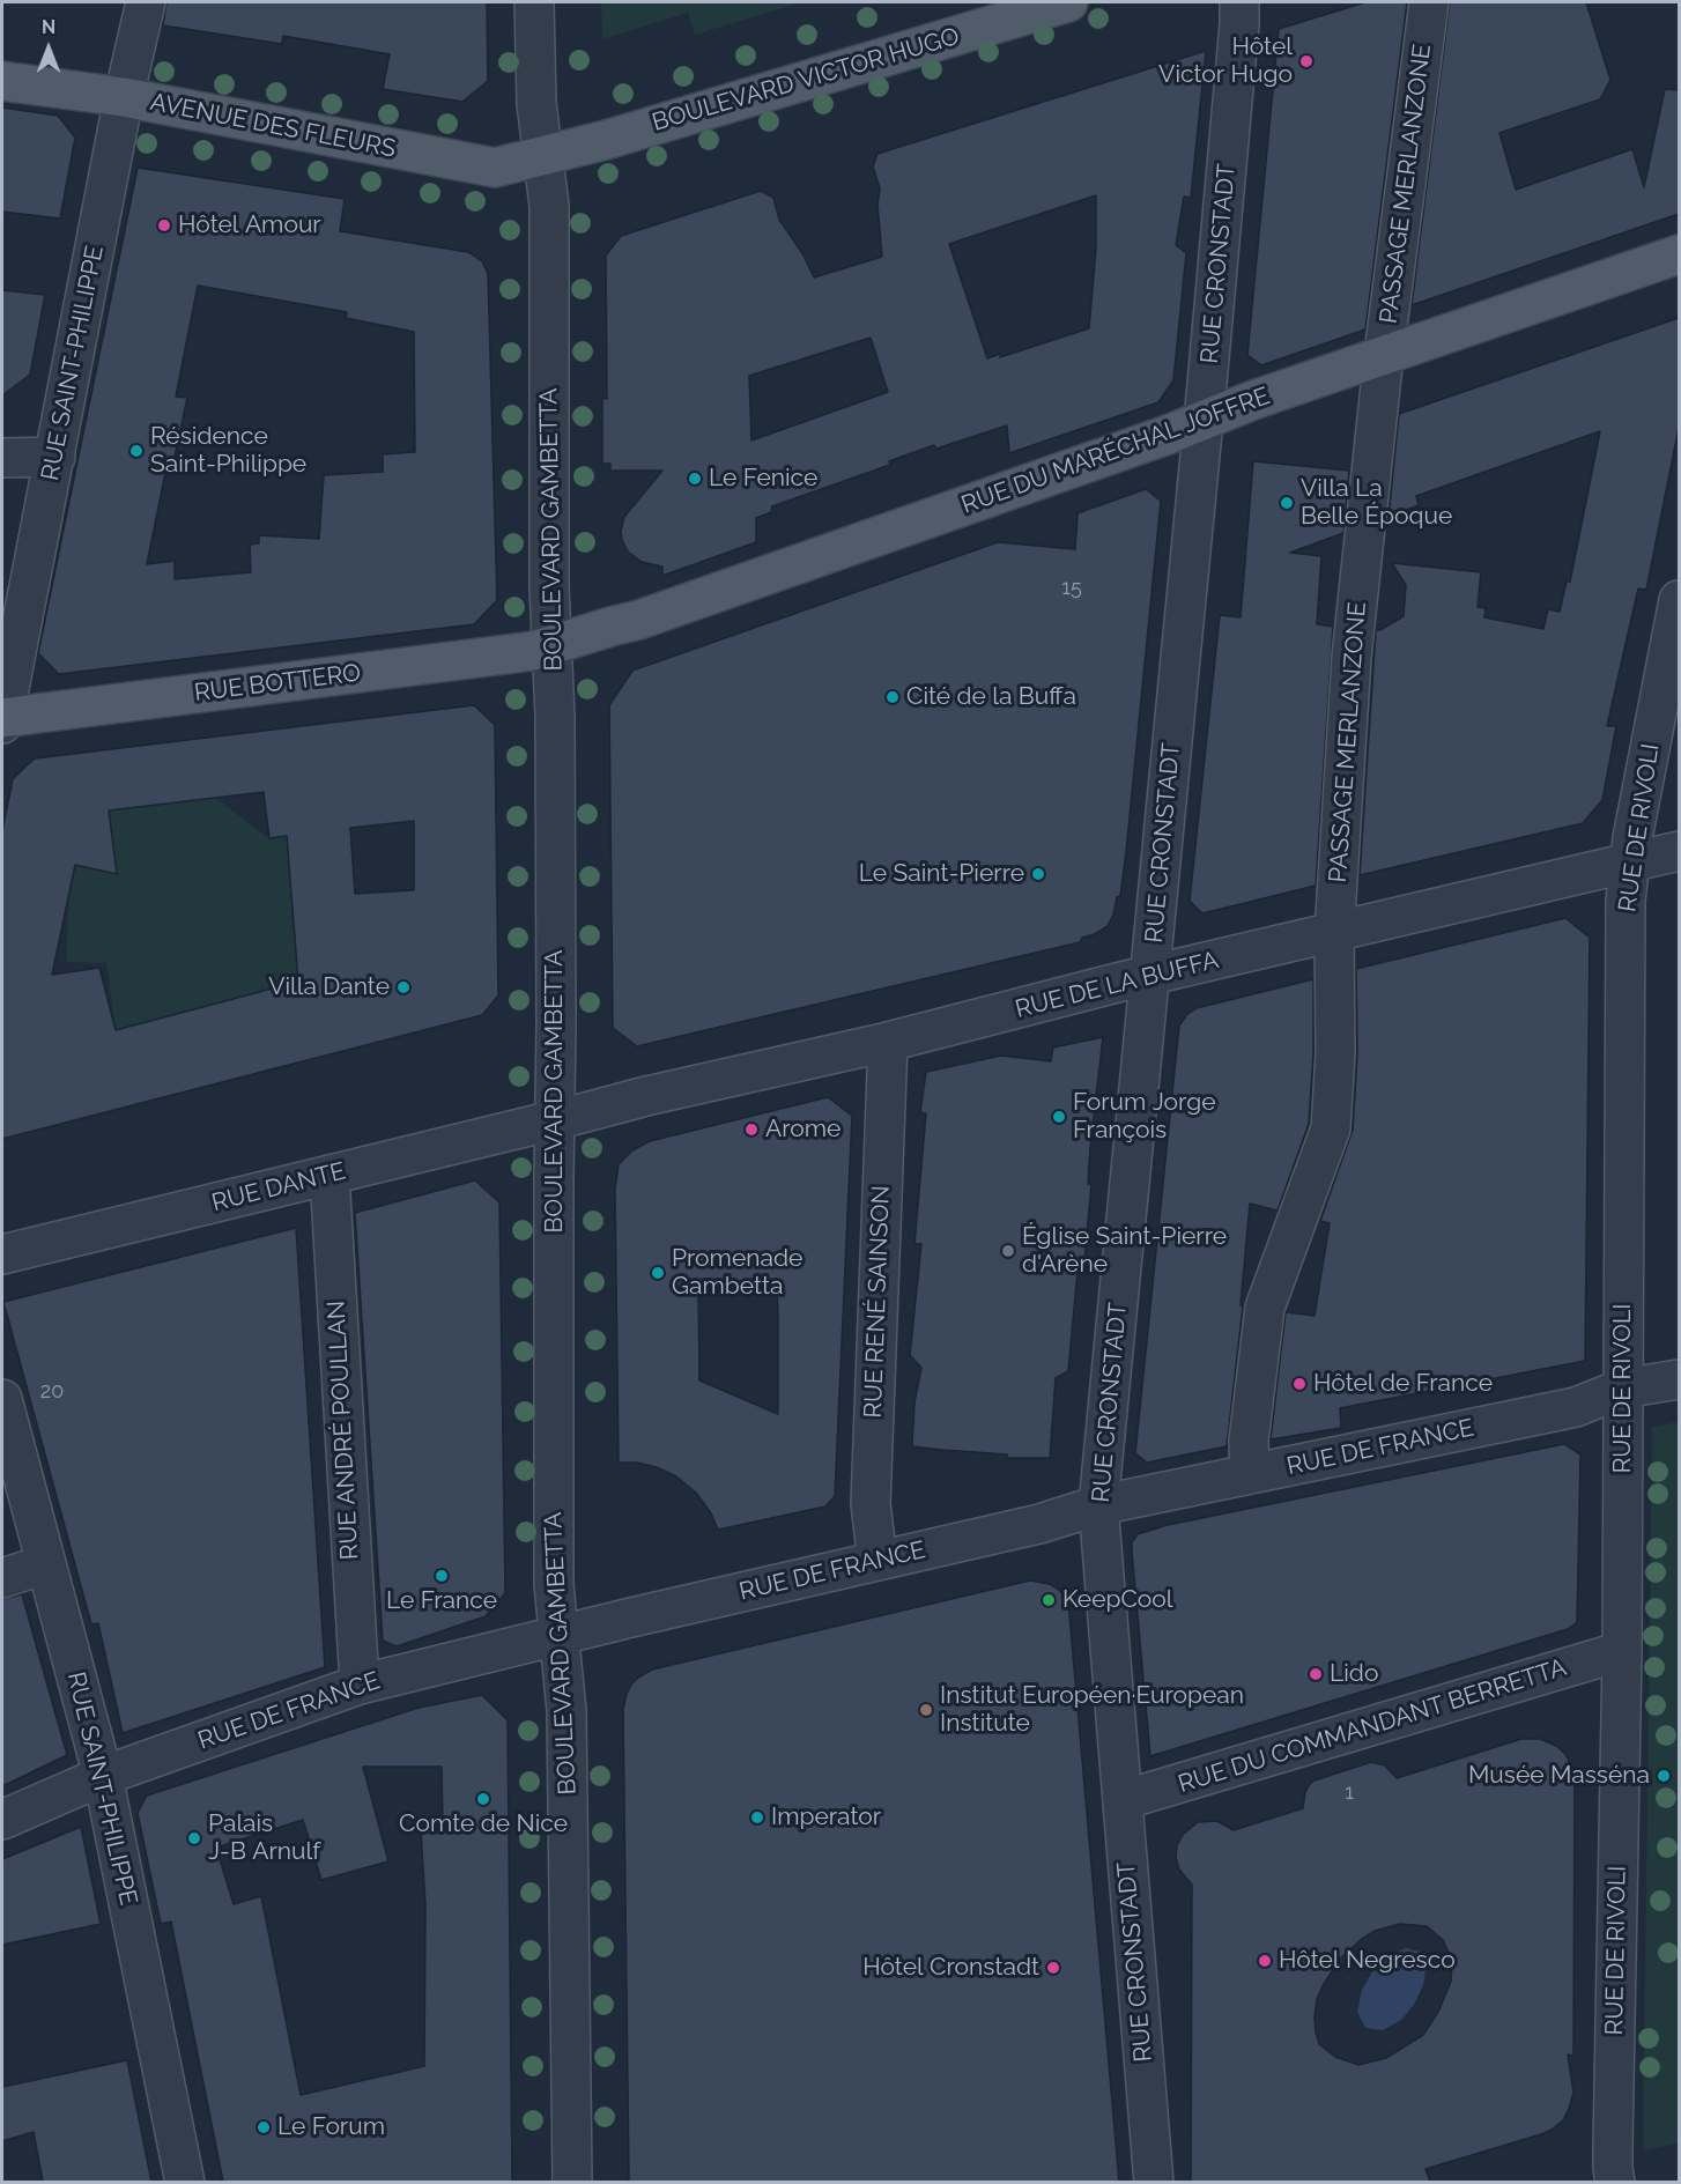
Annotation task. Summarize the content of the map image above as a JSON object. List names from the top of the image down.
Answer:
{
  "streets": {
    "main road": [
      "BOULEVARD VICTOR HUGO",
      "AVENUE DES FLEURS",
      "RUE DU MARÉCHAL JOFFRE",
      "RUE BOTTERO"
    ],
    "street": [
      "PASSAGE MERLANZONE",
      "RUE CRONSTADT",
      "RUE SAINT-PHILIPPE",
      "BOULEVARD GAMBETTA",
      "RUE DE RIVOLI",
      "RUE DE LA BUFFA",
      "RUE DANTE",
      "RUE RENÉ SAINSON",
      "RUE ANDRÉ POULLAN",
      "RUE DE FRANCE",
      "RUE DU COMMANDANT BERRETTA"
    ]
  },
  "crossings": [
    ["BOULEVARD VICTOR HUGO", "AVENUE DES FLEURS"],
    ["BOULEVARD VICTOR HUGO", "BOULEVARD GAMBETTA"],
    ["AVENUE DES FLEURS", "RUE SAINT-PHILIPPE"],
    ["AVENUE DES FLEURS", "BOULEVARD GAMBETTA"],
    ["PASSAGE MERLANZONE", "RUE DU MARÉCHAL JOFFRE"],
    ["PASSAGE MERLANZONE", "RUE DE LA BUFFA"],
    ["PASSAGE MERLANZONE", "RUE DE FRANCE"],
    ["RUE CRONSTADT", "RUE DU MARÉCHAL JOFFRE"],
    ["RUE CRONSTADT", "RUE DE LA BUFFA"],
    ["RUE CRONSTADT", "RUE DE FRANCE"],
    ["RUE CRONSTADT", "RUE DU COMMANDANT BERRETTA"],
    ["RUE SAINT-PHILIPPE", "RUE BOTTERO"],
    ["RUE SAINT-PHILIPPE", "RUE DE FRANCE"],
    ["RUE DU MARÉCHAL JOFFRE", "BOULEVARD GAMBETTA"],
    ["RUE DU MARÉCHAL JOFFRE", "RUE BOTTERO"],
    ["BOULEVARD GAMBETTA", "RUE BOTTERO"],
    ["BOULEVARD GAMBETTA", "RUE DE LA BUFFA"],
    ["BOULEVARD GAMBETTA", "RUE DANTE"],
    ["BOULEVARD GAMBETTA", "RUE DE FRANCE"],
    ["RUE DE RIVOLI", "RUE DE LA BUFFA"],
    ["RUE DE RIVOLI", "RUE DE FRANCE"],
    ["RUE DE RIVOLI", "RUE DU COMMANDANT BERRETTA"],
    ["RUE DE LA BUFFA", "RUE DANTE"],
    ["RUE DE LA BUFFA", "RUE RENÉ SAINSON"],
    ["RUE DANTE", "RUE ANDRÉ POULLAN"],
    ["RUE RENÉ SAINSON", "RUE DE FRANCE"],
    ["RUE ANDRÉ POULLAN", "RUE DE FRANCE"]
  ],
  "places": [
    "Hôtel Victor Hugo",
    "Hôtel Amour",
    "Résidence Saint-Philippe",
    "Le Fenice",
    "Villa La Belle Époque",
    "Cité de la Buffa",
    "Le Saint-Pierre",
    "Villa Dante",
    "Forum Jorge François",
    "Arome",
    "Église Saint-Pierre d'Arène",
    "Promenade Gambetta",
    "Hôtel de France",
    "Le France",
    "KeepCool",
    "Lido",
    "Institut Européen·European Institute",
    "Musée Masséna",
    "Comte de Nice",
    "Imperator",
    "Palais J-B Arnulf",
    "Hôtel Negresco",
    "Hôtel Cronstadt",
    "Le Forum"
  ],
  "house_numbers": ["15", "20", "1"],
  "north": "top"
}
